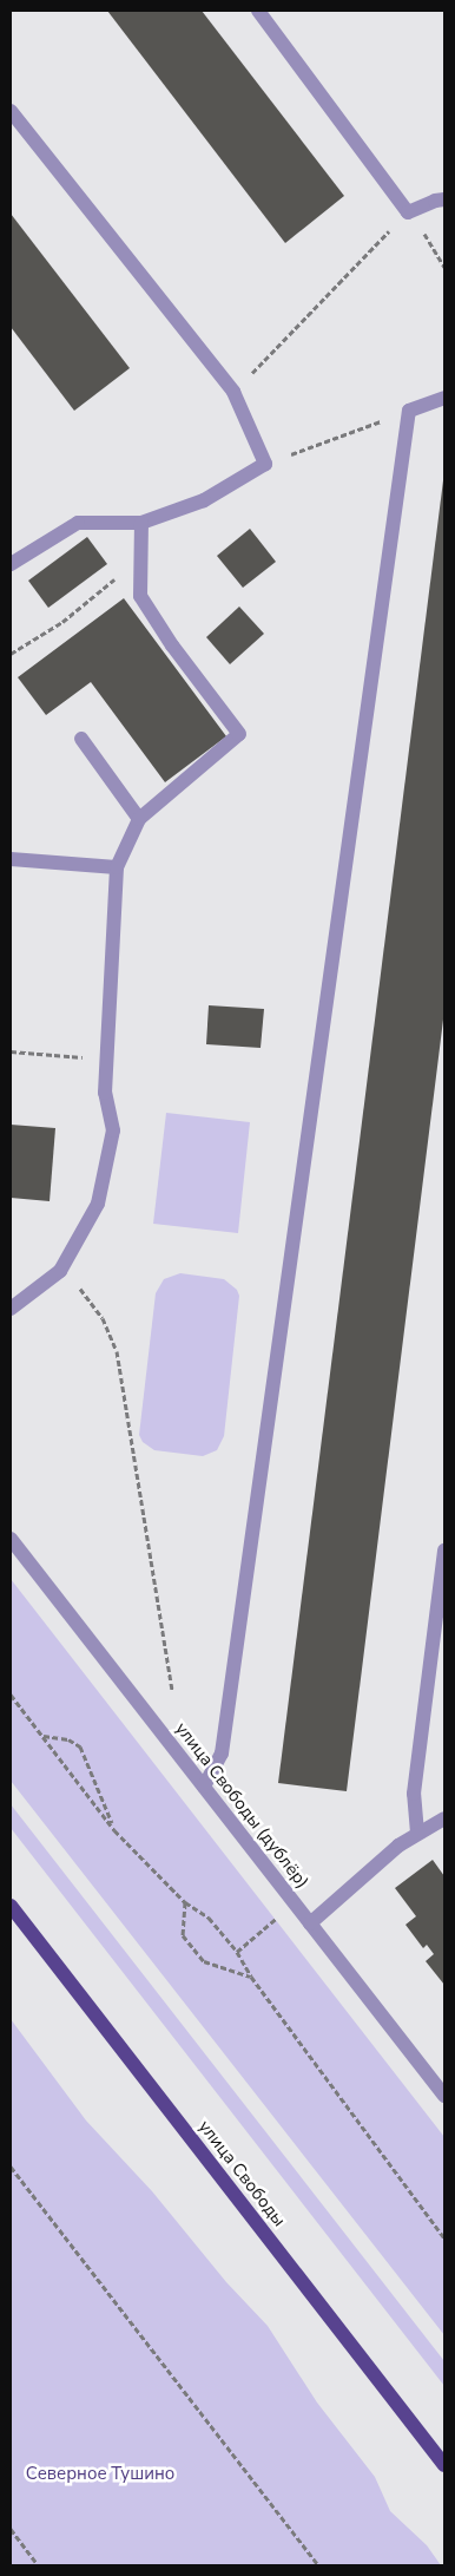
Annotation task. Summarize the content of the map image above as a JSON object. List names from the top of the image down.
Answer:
{
  "streets": {
    "main road": ["улица Свободы"],
    "street": ["улица Свободы (дублёр)"]
  },
  "parks": ["Северное Тушино"]
}
